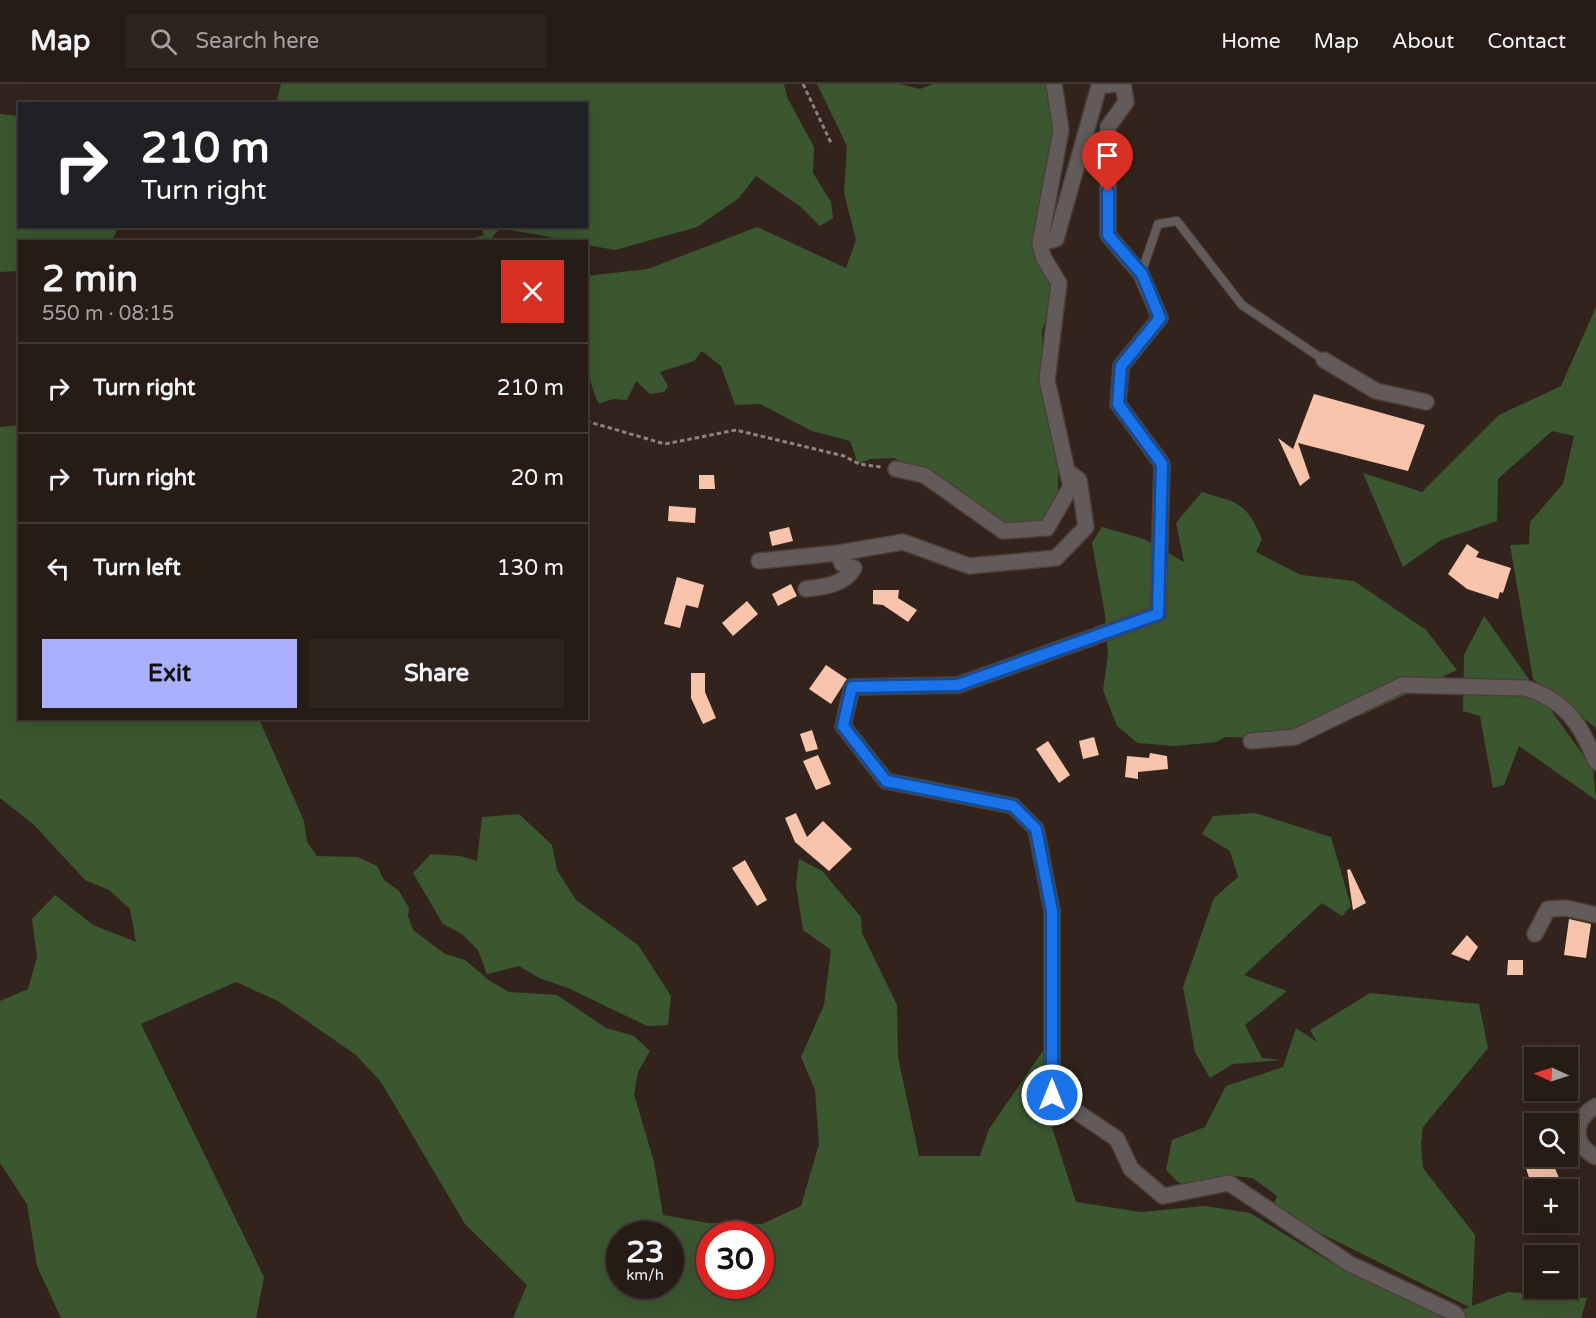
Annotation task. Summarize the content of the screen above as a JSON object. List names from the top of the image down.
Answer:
{
  "north": "left",
  "page": {
    "header": "Map",
    "search": "Search here",
    "nav": [
      "Home",
      "Map",
      "About",
      "Contact"
    ],
    "turn": ["210 m", "Turn right"],
    "heading": ["2 min", "550 m · 08:15"],
    "list": [
      {
        "name": "Turn right",
        "value": "210 m"
      },
      {
        "name": "Turn right",
        "value": "20 m"
      },
      {
        "name": "Turn left",
        "value": "130 m"
      }
    ],
    "buttons": ["Exit", "Share"],
    "map_buttons": ["+", "−"],
    "speed": "23 km/h",
    "limit": "30"
  }
}
